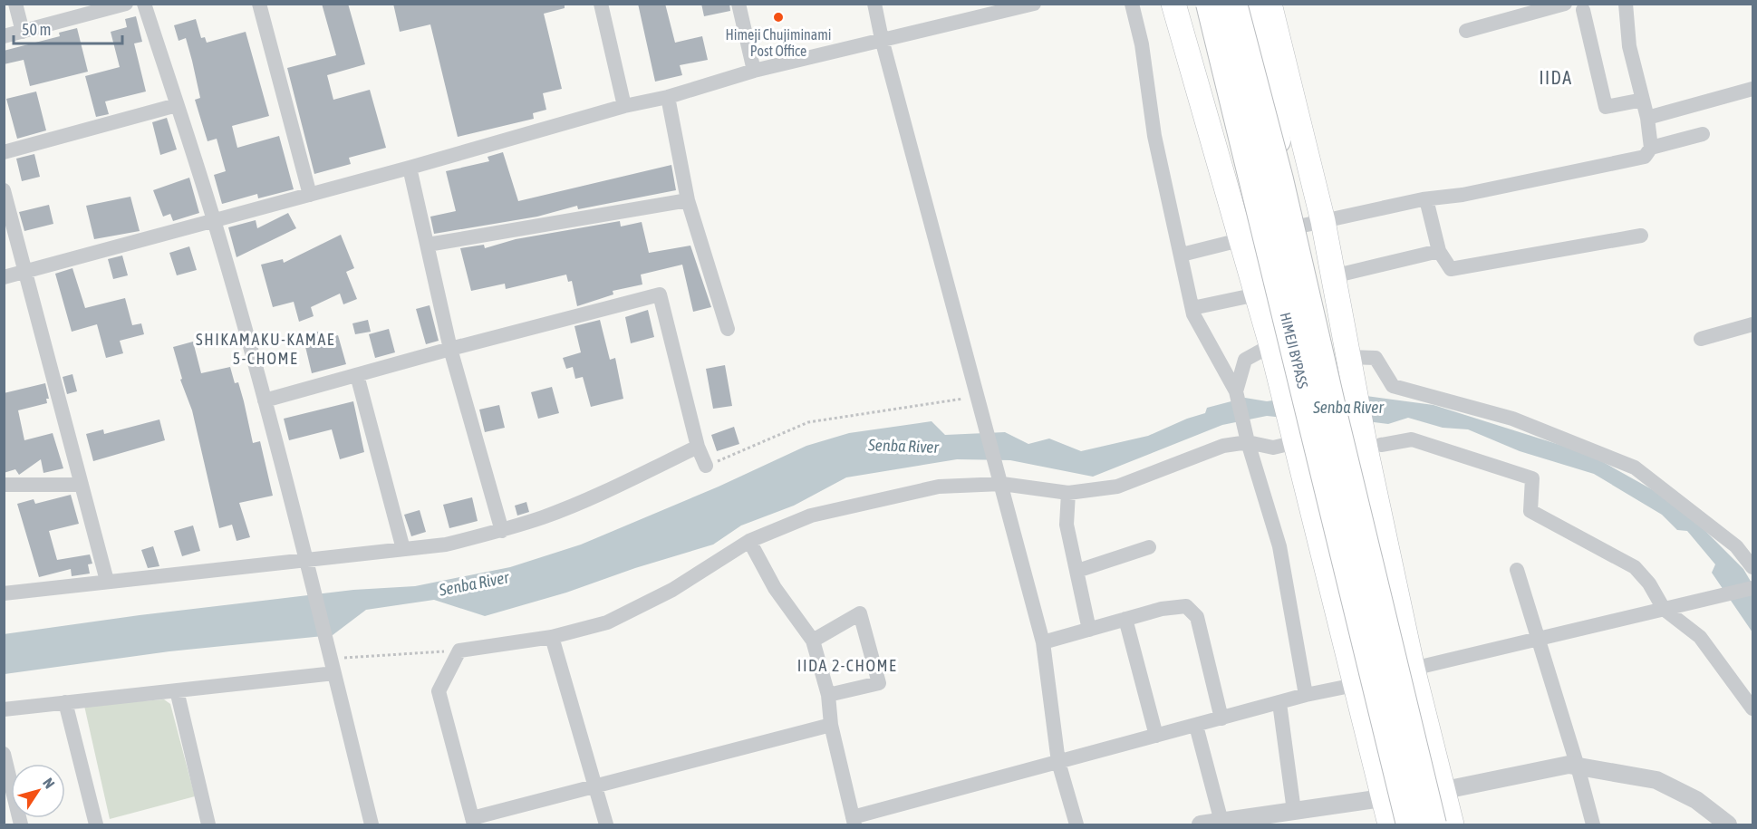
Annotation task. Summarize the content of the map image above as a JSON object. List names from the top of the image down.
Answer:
{
  "streets": {
    "highway": ["HIMEJI BYPASS"]
  },
  "districts": ["IIDA", "SHIKAMAKU-KAMAE 5-CHOME", "IIDA 2-CHOME"],
  "water": ["Senba River"],
  "places": ["Himeji Chujiminami Post Office"],
  "scale_bar": "50 m",
  "north": "top right"
}
